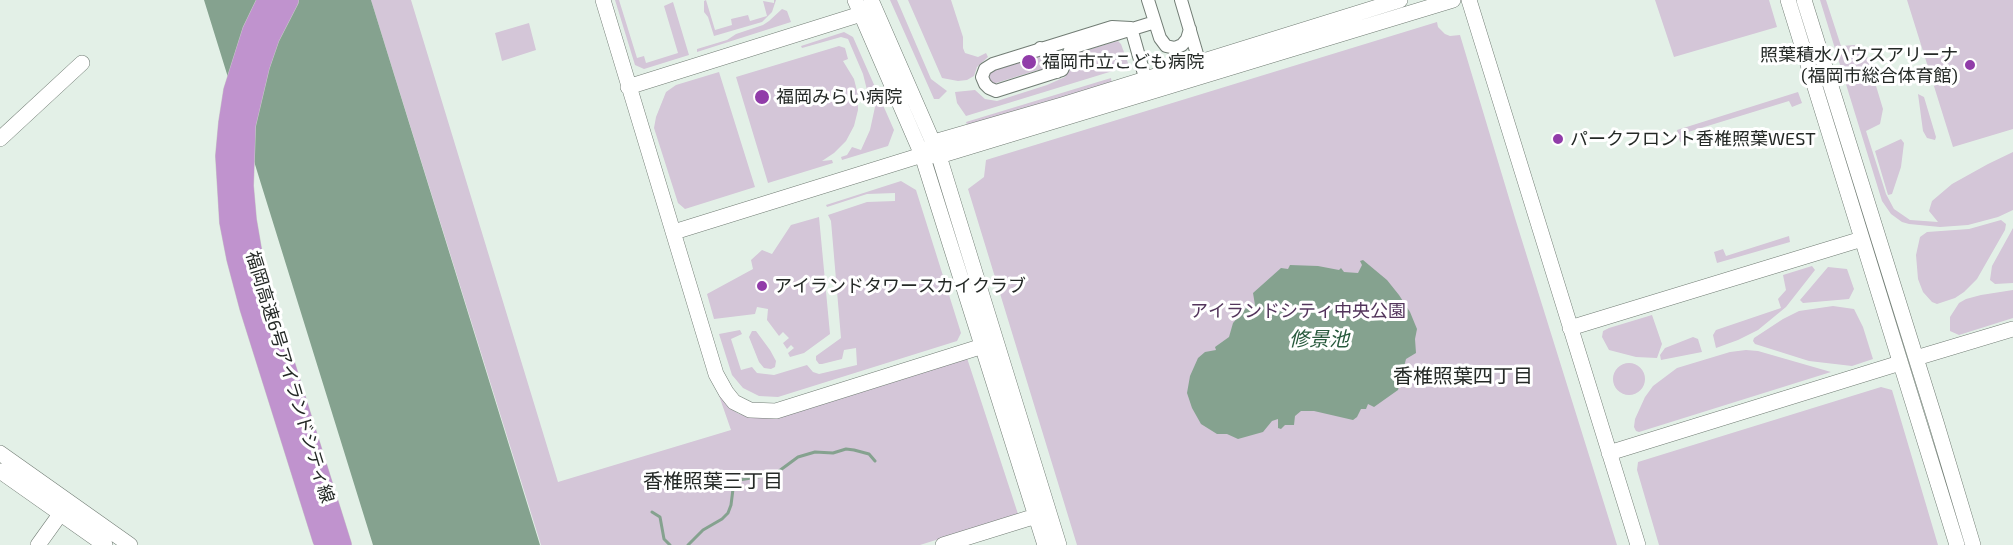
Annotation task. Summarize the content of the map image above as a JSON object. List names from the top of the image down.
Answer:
{
  "streets": {
    "highway": ["福岡高速6号アイランドシティ線"]
  },
  "districts": ["香椎照葉四丁目", "香椎照葉三丁目"],
  "water": ["修景池"],
  "parks": ["アイランドシティ中央公園"],
  "places": [
    "福岡市立こども病院",
    "照葉積水ハウスアリーナ (福岡市総合体育館)",
    "福岡みらい病院",
    "パークフロント香椎照葉WEST",
    "アイランドタワースカイクラブ"
  ]
}
